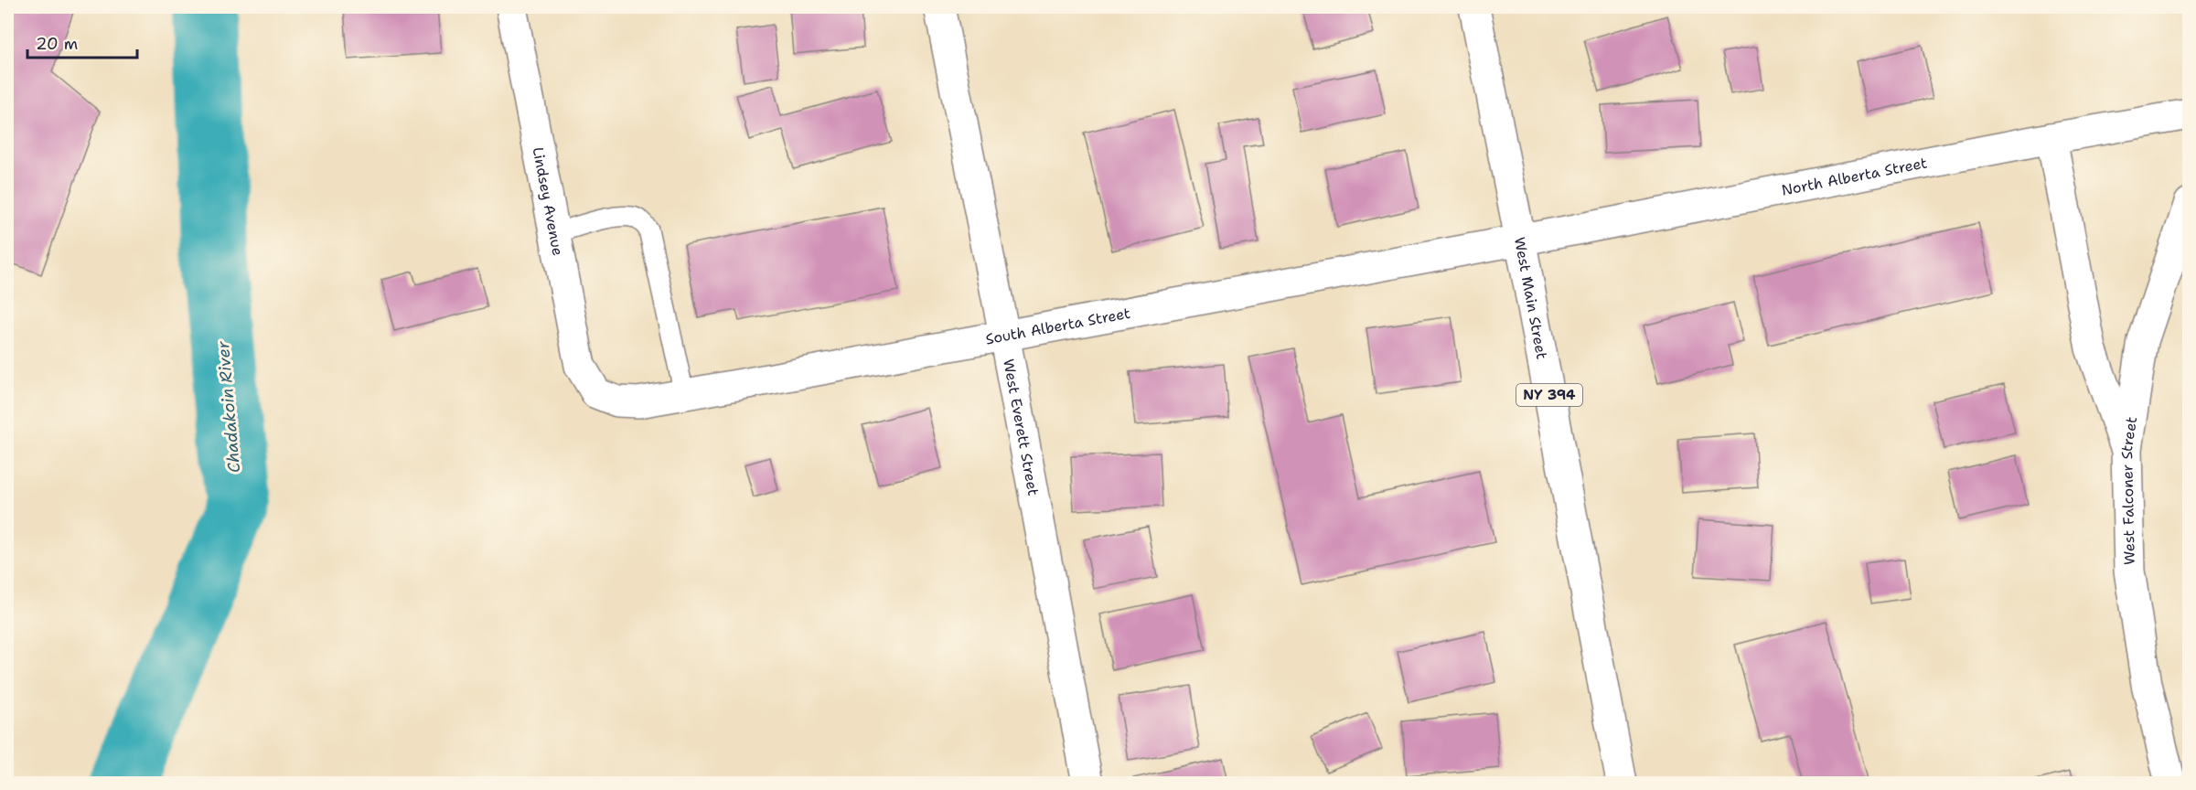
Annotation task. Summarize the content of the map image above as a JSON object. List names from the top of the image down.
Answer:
{
  "streets": {
    "street": [
      "North Alberta Street",
      "Lindsey Avenue",
      "West Main Street",
      "South Alberta Street",
      "NY 394",
      "West Everett Street",
      "West Falconer Street"
    ]
  },
  "crossings": [
    ["North Alberta Street", "West Main Street"],
    ["North Alberta Street", "South Alberta Street"],
    ["Lindsey Avenue", "South Alberta Street"],
    ["West Main Street", "South Alberta Street"],
    ["South Alberta Street", "West Everett Street"]
  ],
  "water": ["Chadakoin River"],
  "scale_bar": "20 m"
}
